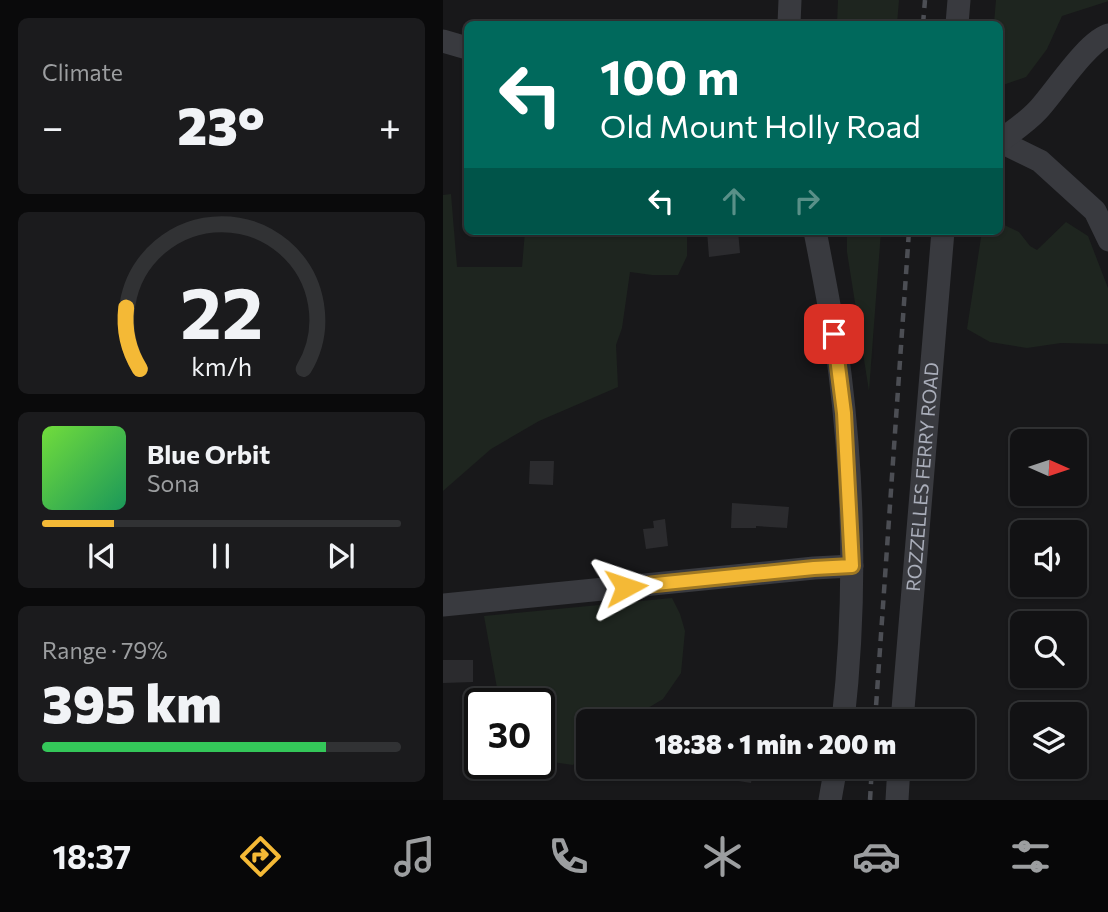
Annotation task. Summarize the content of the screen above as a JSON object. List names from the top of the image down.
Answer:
{
  "streets": {
    "street": ["ROZZELLES FERRY ROAD"]
  },
  "north": "right",
  "page": {
    "tile": [
      "Climate",
      ["Range · 79%", "395 km"]
    ],
    "turn": ["100 m", "Old Mount Holly Road"],
    "heat": ["−", "23°", "+"],
    "song": ["Blue Orbit", "Sona"],
    "limit": "30",
    "trip": "18:38 · 1 min · 200 m",
    "tabs": "18:37",
    "gauge": ["22", "km/h"]
  }
}
